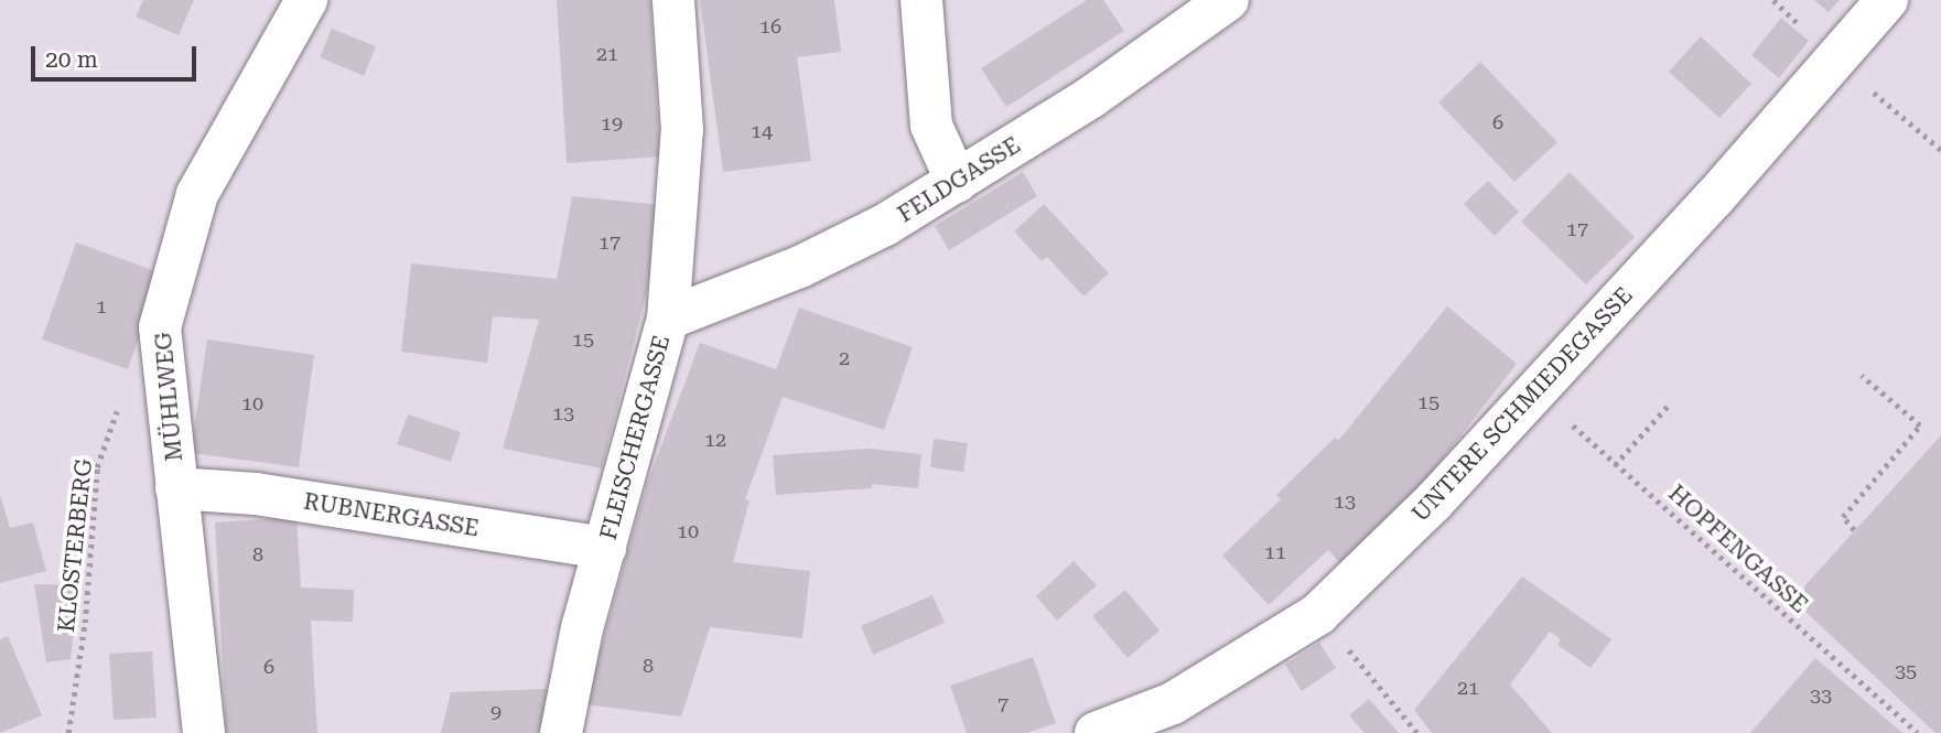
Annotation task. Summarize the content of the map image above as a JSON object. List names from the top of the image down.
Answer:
{
  "streets": {
    "street": [
      "FELDGASSE",
      "MÜHLWEG",
      "UNTERE SCHMIEDEGASSE",
      "FLEISCHERGASSE",
      "RUBNERGASSE"
    ],
    "path": ["KLOSTERBERG", "HOPFENGASSE"]
  },
  "crossings": [
    ["FELDGASSE", "FLEISCHERGASSE"],
    ["MÜHLWEG", "RUBNERGASSE"],
    ["UNTERE SCHMIEDEGASSE", "HOPFENGASSE"],
    ["FLEISCHERGASSE", "RUBNERGASSE"]
  ],
  "house_numbers": [
    "16",
    "21",
    "6",
    "19",
    "14",
    "17",
    "17",
    "1",
    "15",
    "2",
    "15",
    "10",
    "13",
    "12",
    "13",
    "10",
    "11",
    "8",
    "8",
    "6",
    "35",
    "21",
    "33",
    "7",
    "9"
  ],
  "scale_bar": "20 m"
}
